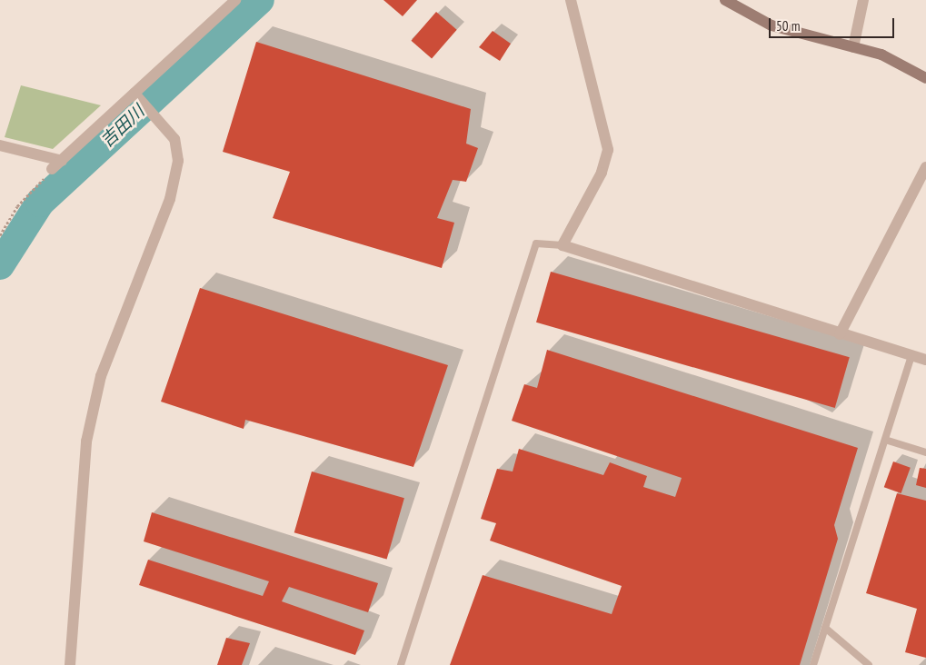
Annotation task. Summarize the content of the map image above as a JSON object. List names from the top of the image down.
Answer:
{
  "water": ["吉田川"],
  "scale_bar": "50 m"
}
